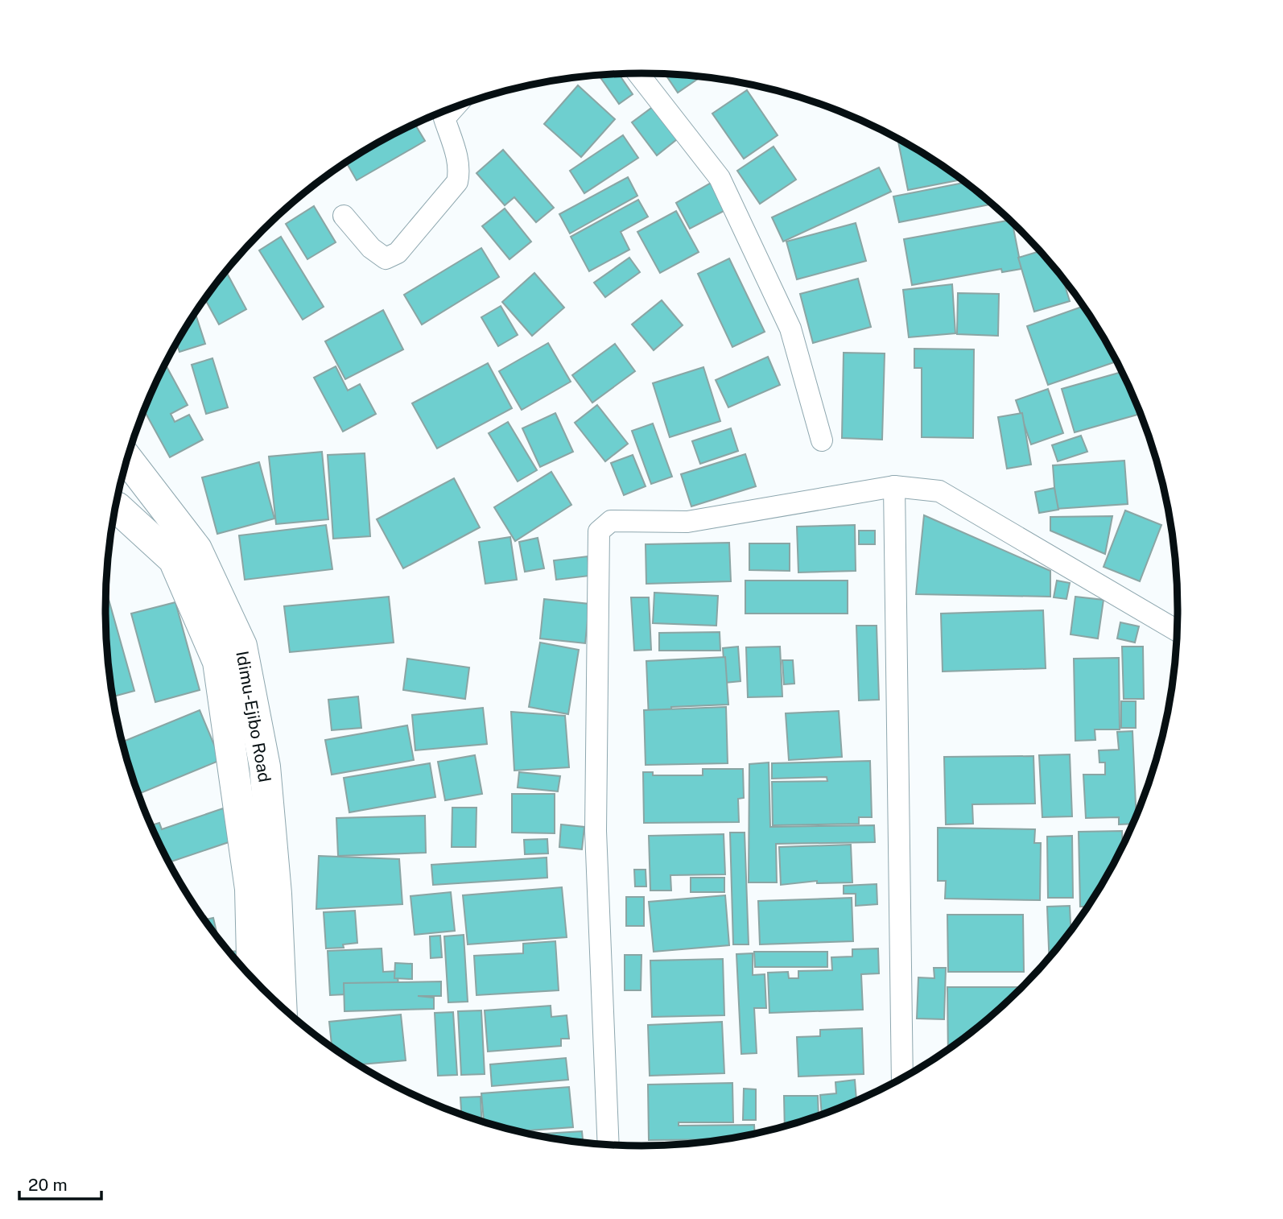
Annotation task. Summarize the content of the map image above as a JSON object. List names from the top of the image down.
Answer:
{
  "streets": {
    "main road": ["Idimu-Ejibo Road"]
  },
  "scale_bar": "20 m"
}
